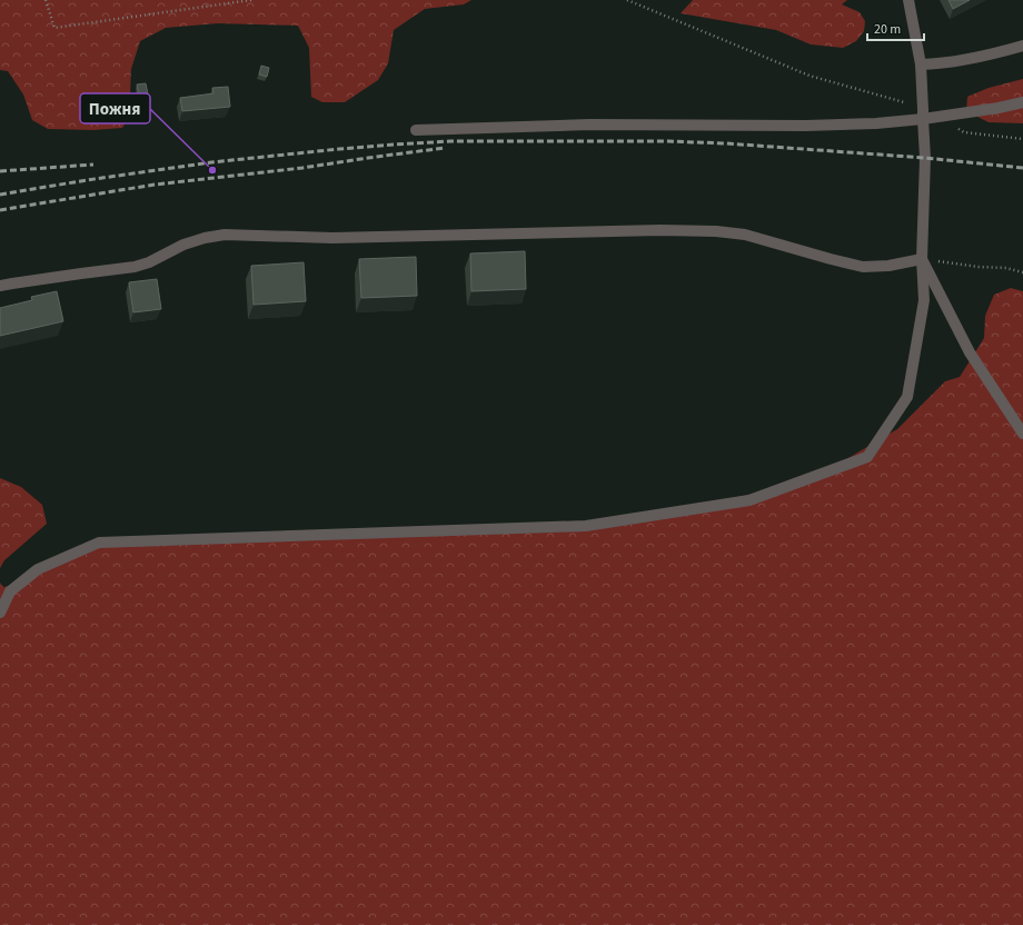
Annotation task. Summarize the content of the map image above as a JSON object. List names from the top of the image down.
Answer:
{
  "places": ["Пожня"],
  "scale_bar": "20 m"
}
